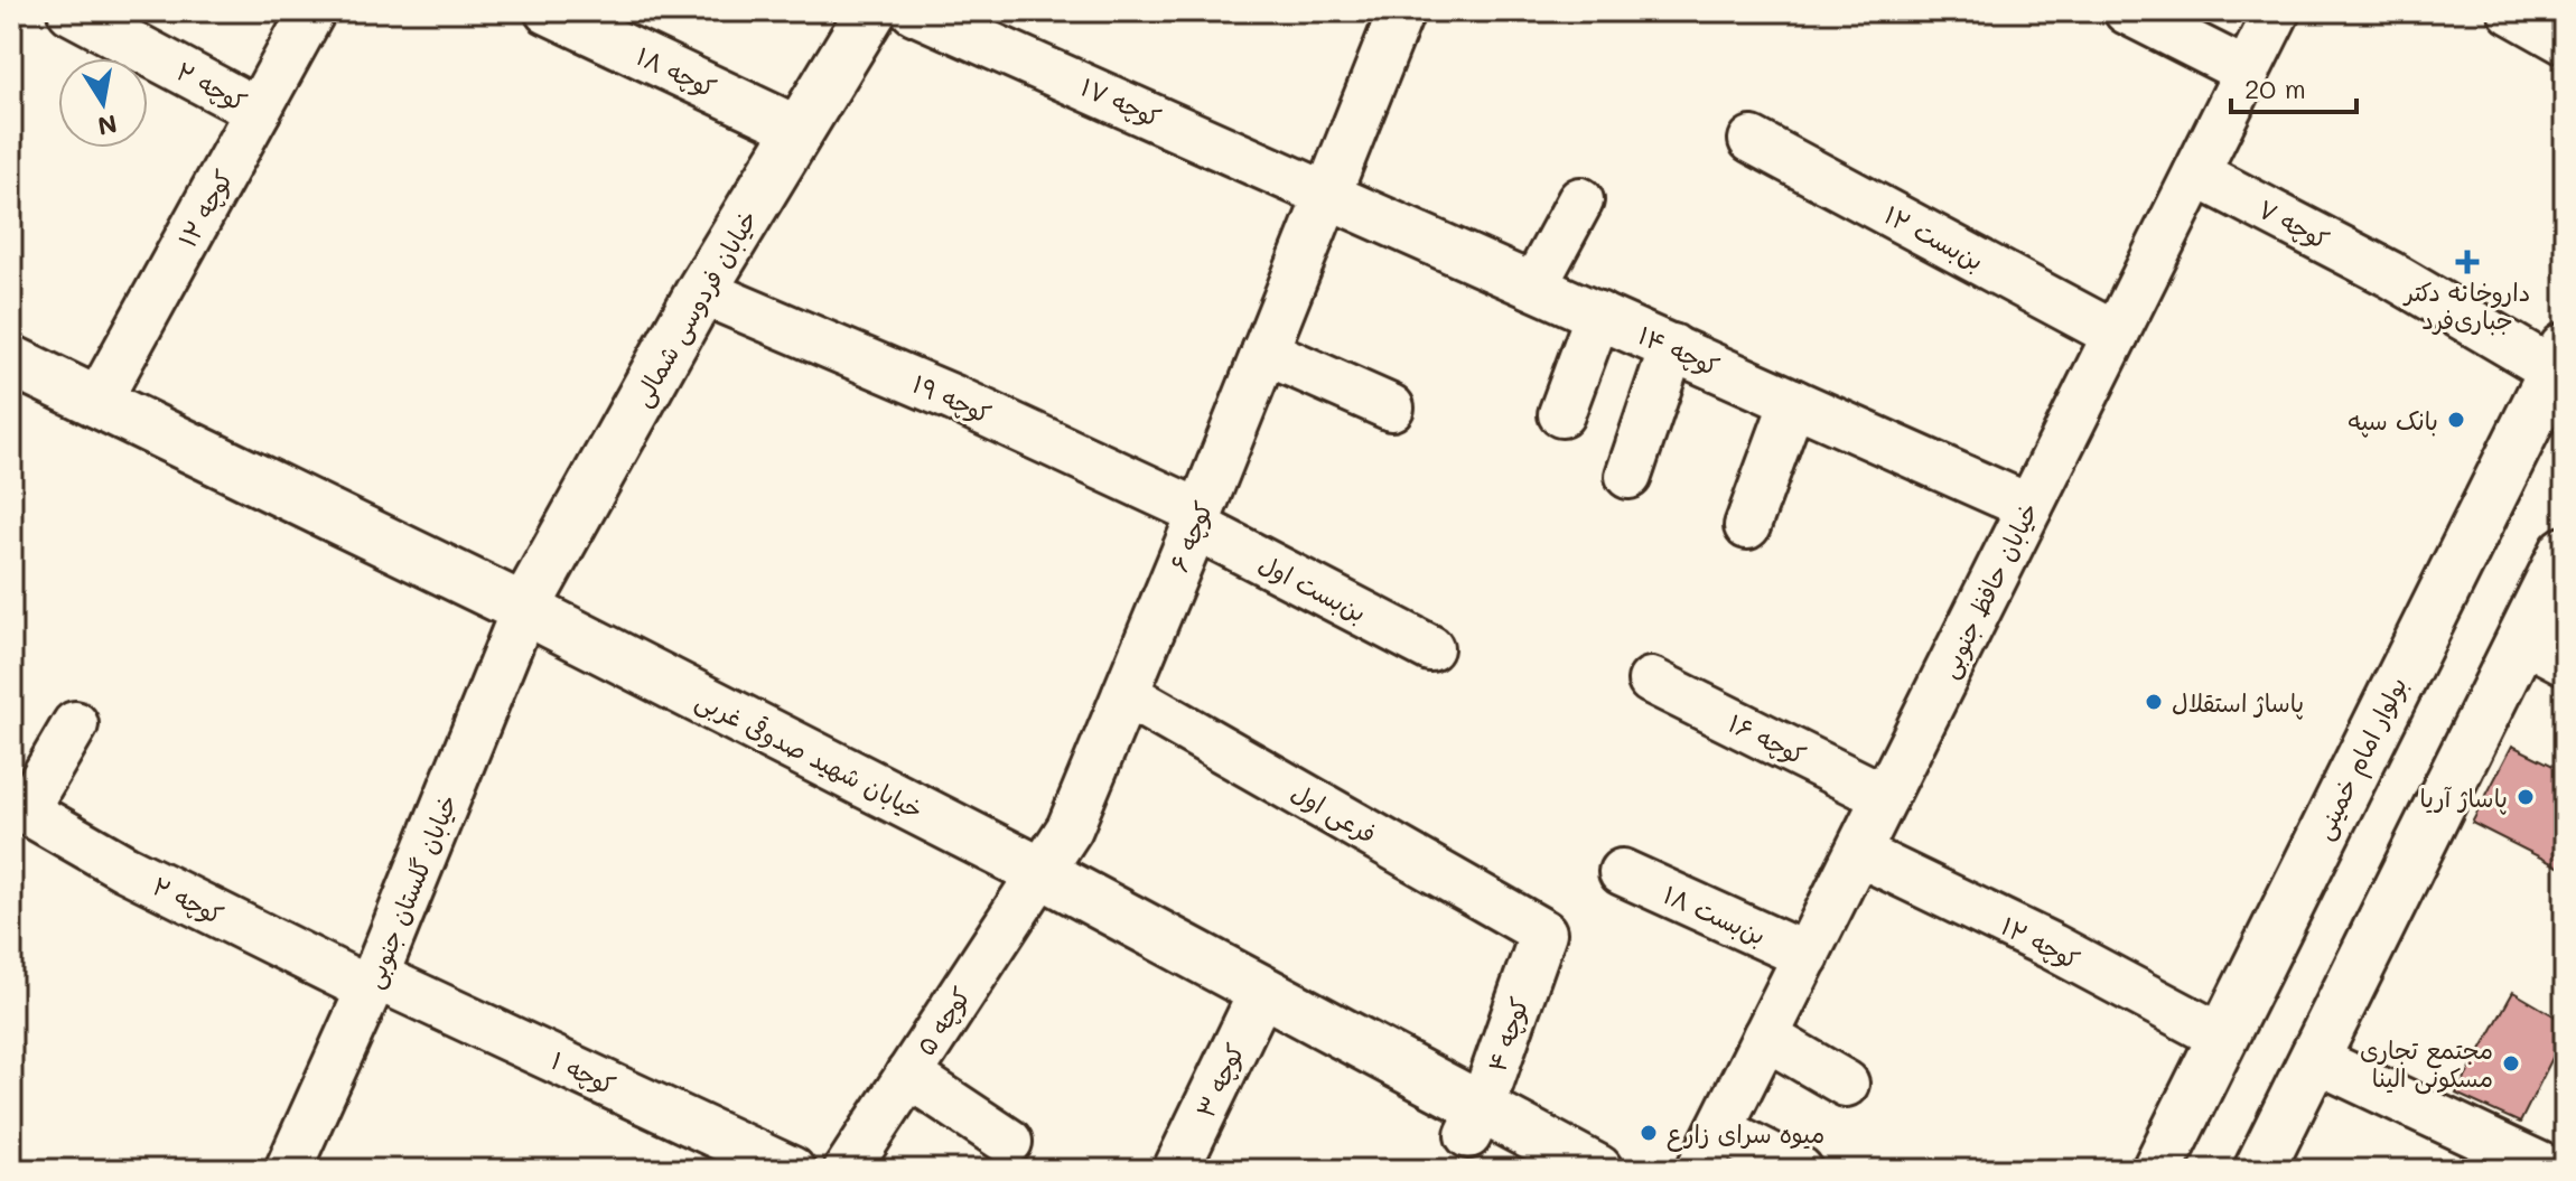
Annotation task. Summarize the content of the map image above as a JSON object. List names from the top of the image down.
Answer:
{
  "streets": {
    "street": [
      "کوچه ۱۸",
      "کوچه ۲",
      "کوچه ۱۷",
      "کوچه ۱۲",
      "کوچه ۷",
      "بن‌بست ۱۲",
      "خیابان فردوسی شمالی",
      "کوچه ۱۴",
      "کوچه ۱۹",
      "کوچه ۶",
      "بن‌بست اول",
      "خیابان حافظ جنوبی",
      "کوچه ۱۶",
      "خیابان شهید صدوقی غربی",
      "بولوار امام خمینی",
      "فرعی اول",
      "خیابان گلستان جنوبی",
      "بن‌بست ۱۸",
      "کوچه ۵",
      "کوچه ۴",
      "کوچه ۱",
      "کوچه ۳"
    ]
  },
  "crossings": [
    ["کوچه ۱۸", "خیابان فردوسی شمالی"],
    ["کوچه ۲", "کوچه ۱۲"],
    ["کوچه ۲", "خیابان گلستان جنوبی"],
    ["کوچه ۲", "کوچه ۱"],
    ["کوچه ۱۷", "کوچه ۱۴"],
    ["کوچه ۱۷", "کوچه ۶"],
    ["کوچه ۱۲", "خیابان حافظ جنوبی"],
    ["کوچه ۱۲", "خیابان شهید صدوقی غربی"],
    ["کوچه ۱۲", "بولوار امام خمینی"],
    ["کوچه ۷", "خیابان حافظ جنوبی"],
    ["کوچه ۷", "بولوار امام خمینی"],
    ["بن‌بست ۱۲", "خیابان حافظ جنوبی"],
    ["خیابان فردوسی شمالی", "کوچه ۱۹"],
    ["خیابان فردوسی شمالی", "خیابان شهید صدوقی غربی"],
    ["خیابان فردوسی شمالی", "خیابان گلستان جنوبی"],
    ["کوچه ۱۴", "کوچه ۶"],
    ["کوچه ۱۴", "خیابان حافظ جنوبی"],
    ["کوچه ۱۹", "کوچه ۶"],
    ["کوچه ۱۹", "بن‌بست اول"],
    ["کوچه ۶", "بن‌بست اول"],
    ["کوچه ۶", "خیابان شهید صدوقی غربی"],
    ["کوچه ۶", "فرعی اول"],
    ["کوچه ۶", "کوچه ۵"],
    ["خیابان حافظ جنوبی", "کوچه ۱۶"],
    ["خیابان حافظ جنوبی", "بن‌بست ۱۸"],
    ["خیابان شهید صدوقی غربی", "خیابان گلستان جنوبی"],
    ["خیابان شهید صدوقی غربی", "کوچه ۵"],
    ["خیابان شهید صدوقی غربی", "کوچه ۴"],
    ["خیابان شهید صدوقی غربی", "کوچه ۳"],
    ["فرعی اول", "کوچه ۴"],
    ["خیابان گلستان جنوبی", "کوچه ۱"]
  ],
  "places": {
    "health": ["داروخانه دکتر جباری‌فرد"],
    "other": [
      "بانک سپه",
      "پاساژ استقلال",
      "پاساژ آریا",
      "مجتمع تجاری مسکونی الینا",
      "میوه سرای زارع"
    ]
  },
  "scale_bar": "20 m",
  "north": "bottom"
}
